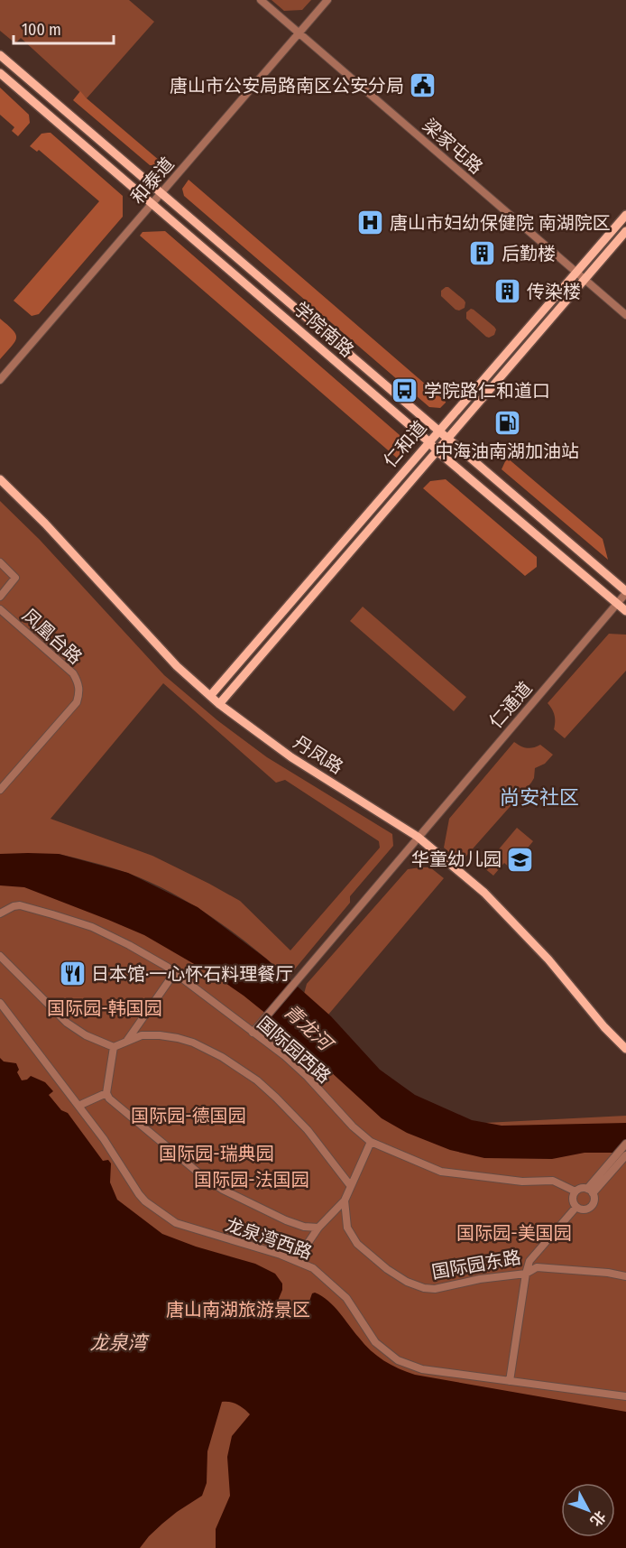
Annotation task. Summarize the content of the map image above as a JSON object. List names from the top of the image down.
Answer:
{
  "streets": {
    "main road": ["学院南路", "仁和道", "丹凤路"],
    "street": [
      "梁家屯路",
      "和泰道",
      "凤凰台路",
      "仁通道",
      "国际园西路",
      "龙泉湾西路",
      "国际园东路"
    ]
  },
  "crossings": [
    ["梁家屯路", "和泰道"],
    ["梁家屯路", "仁和道"],
    ["和泰道", "学院南路"],
    ["学院南路", "仁和道"],
    ["学院南路", "仁通道"],
    ["仁和道", "丹凤路"],
    ["仁通道", "丹凤路"],
    ["仁通道", "国际园西路"],
    ["国际园西路", "国际园东路"]
  ],
  "districts": ["尚安社区"],
  "water": ["青龙河", "龙泉湾"],
  "parks": [
    "国际园-韩国园",
    "国际园-德国园",
    "国际园-瑞典园",
    "国际园-法国园",
    "国际园-美国园",
    "唐山南湖旅游景区"
  ],
  "places": {
    "public building": ["唐山市公安局路南区公安分局"],
    "hospital": ["唐山市妇幼保健院 南湖院区"],
    "building": ["后勤楼", "传染楼"],
    "bus stop": ["学院路仁和道口"],
    "fuel station": ["中海油南湖加油站"],
    "school or university": ["华童幼儿园"],
    "restaurant": ["日本馆·一心怀石料理餐厅"]
  },
  "scale_bar": "100 m",
  "north": "bottom right"
}
